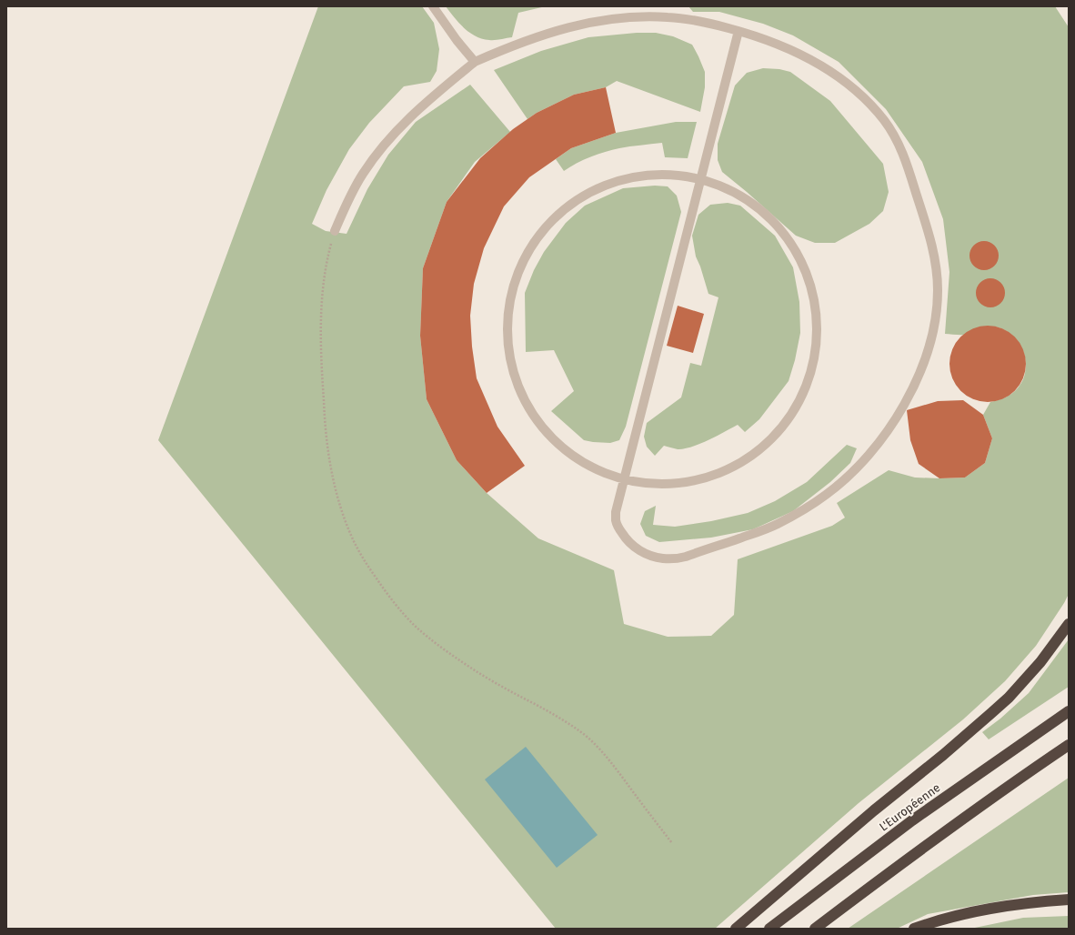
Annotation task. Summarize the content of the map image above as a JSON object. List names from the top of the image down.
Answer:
{
  "streets": {
    "highway": ["L'Européenne"]
  }
}
